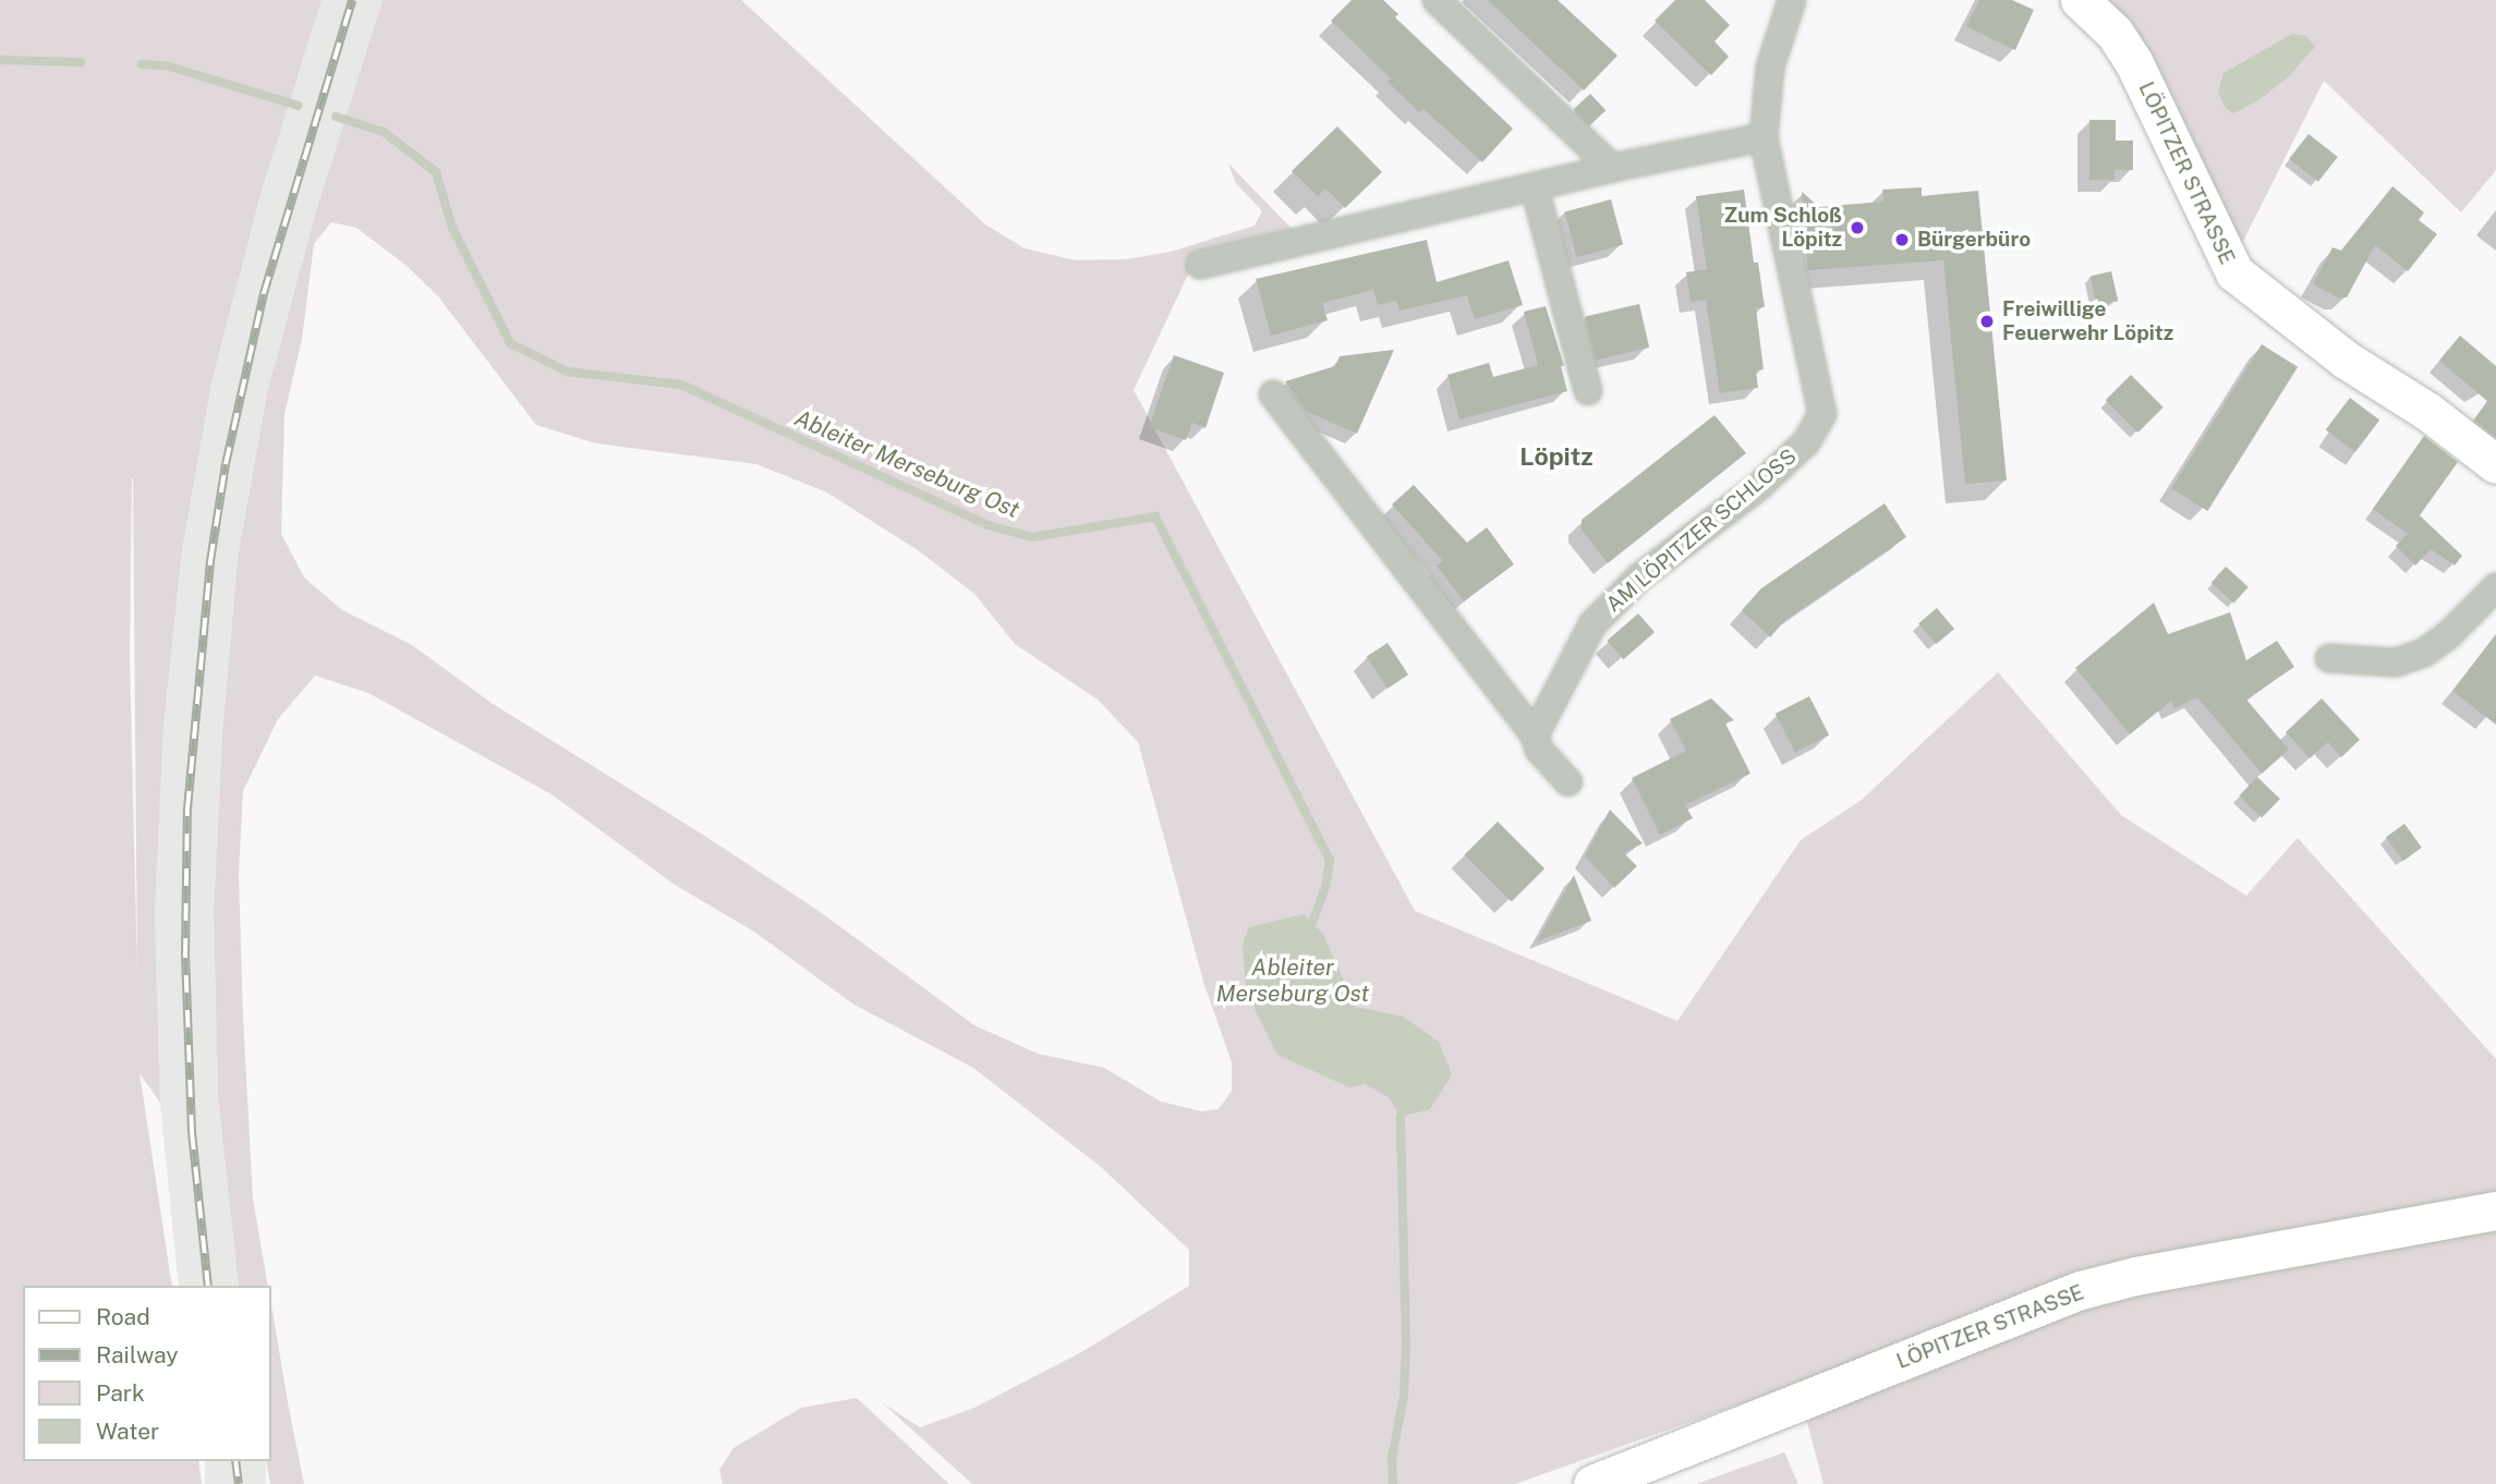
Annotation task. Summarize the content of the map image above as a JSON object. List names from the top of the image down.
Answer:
{
  "streets": {
    "street": ["LÖPITZER STRASSE", "AM LÖPITZER SCHLOSS"]
  },
  "districts": ["Löpitz"],
  "water": ["Ableiter Merseburg Ost"],
  "places": ["Zum Schloß Löpitz", "Bürgerbüro", "Freiwillige Feuerwehr Löpitz"],
  "legend": [
    "Road",
    "Railway",
    "Park",
    "Water"
  ]
}
